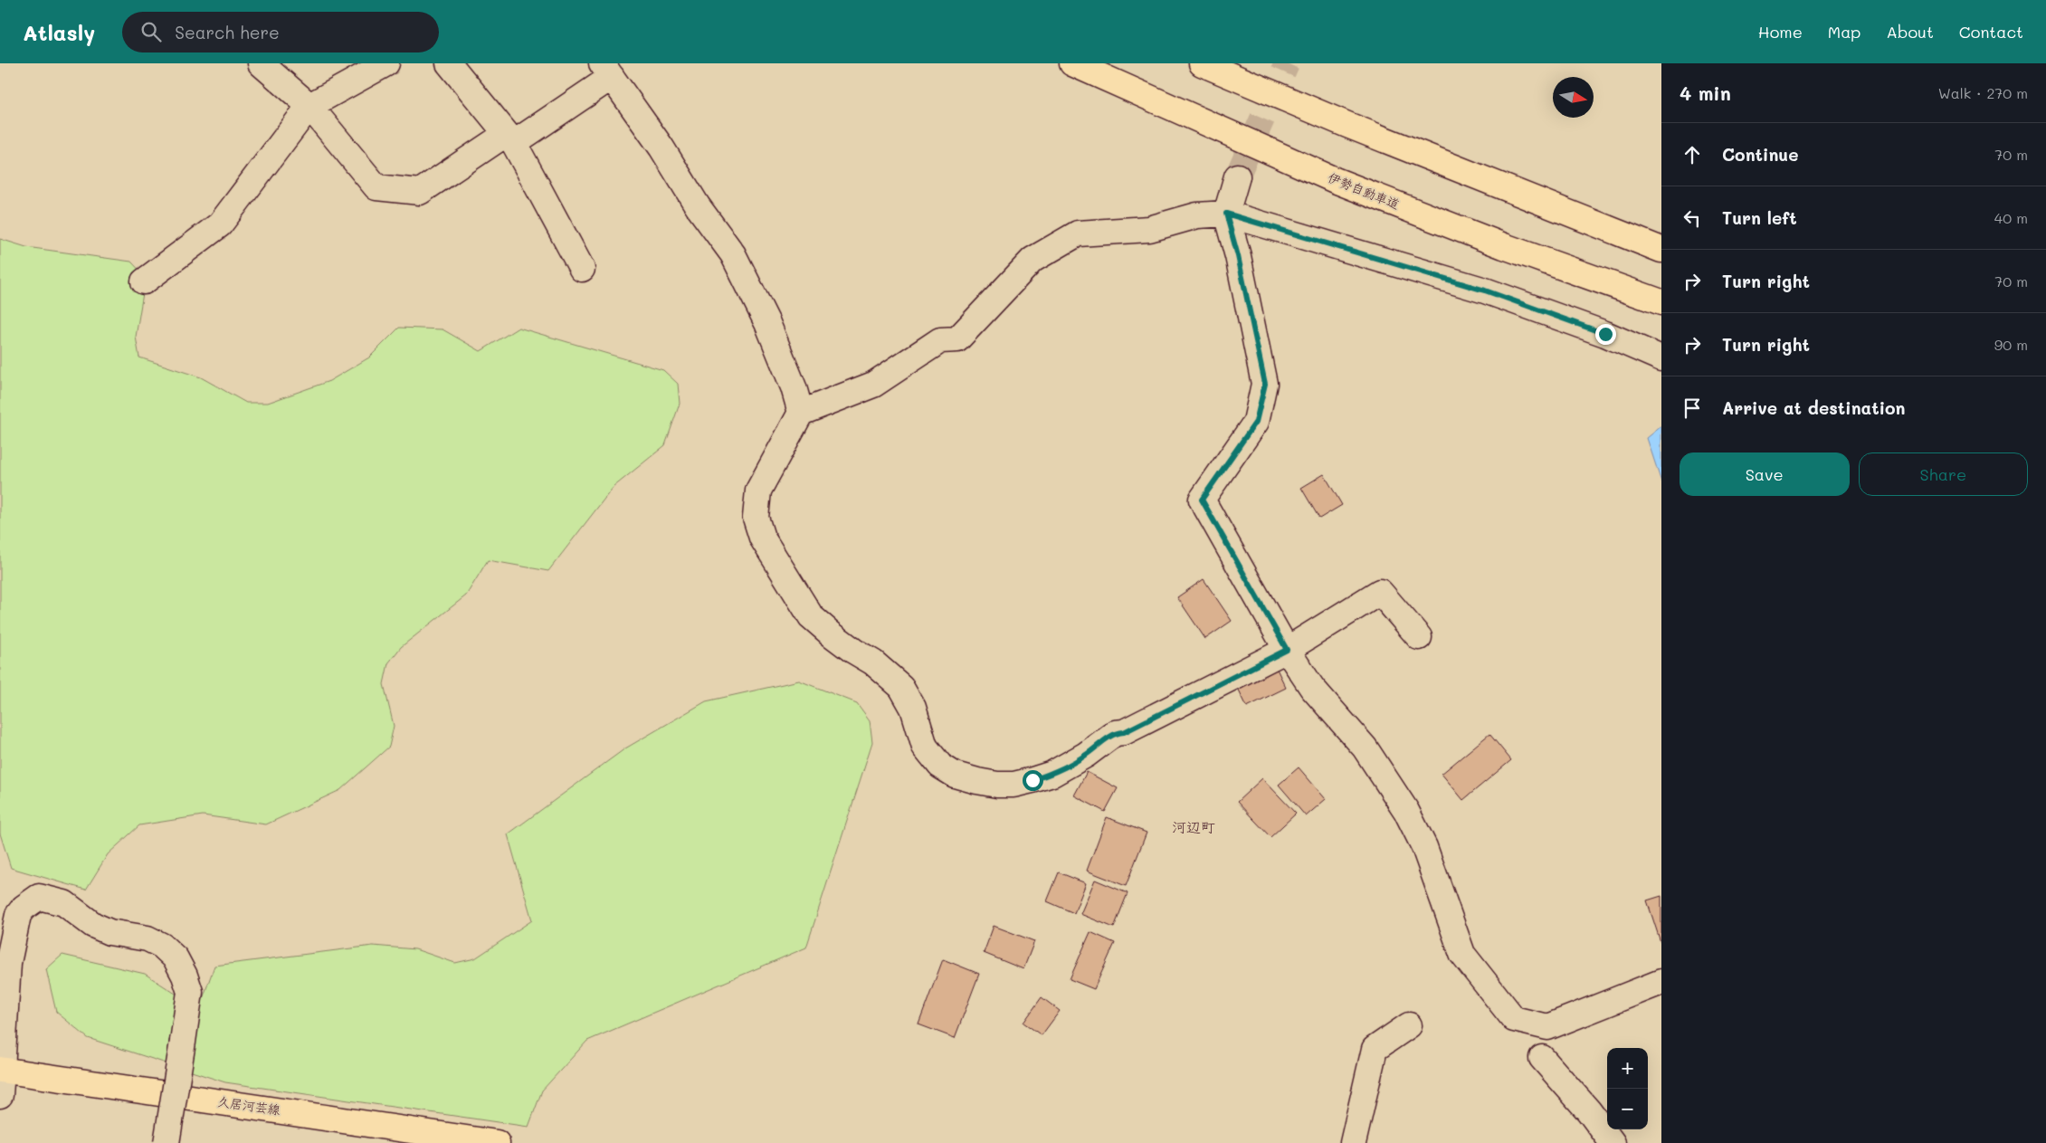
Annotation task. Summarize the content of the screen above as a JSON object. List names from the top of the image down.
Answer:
{
  "streets": {
    "main road": ["伊勢自動車道", "久居河芸線"]
  },
  "districts": ["河辺町"],
  "north": "right",
  "page": {
    "header": "Atlasly",
    "search": "Search here",
    "nav": [
      "Home",
      "Map",
      "About",
      "Contact"
    ],
    "heading": ["4 min", "Walk · 270 m"],
    "list": [
      ["Continue", "70 m"],
      ["Turn left", "40 m"],
      ["Turn right", "70 m"],
      ["Turn right", "90 m"],
      "Arrive at destination"
    ],
    "buttons": ["Save", "Share"],
    "map_buttons": ["+", "−"]
  }
}
